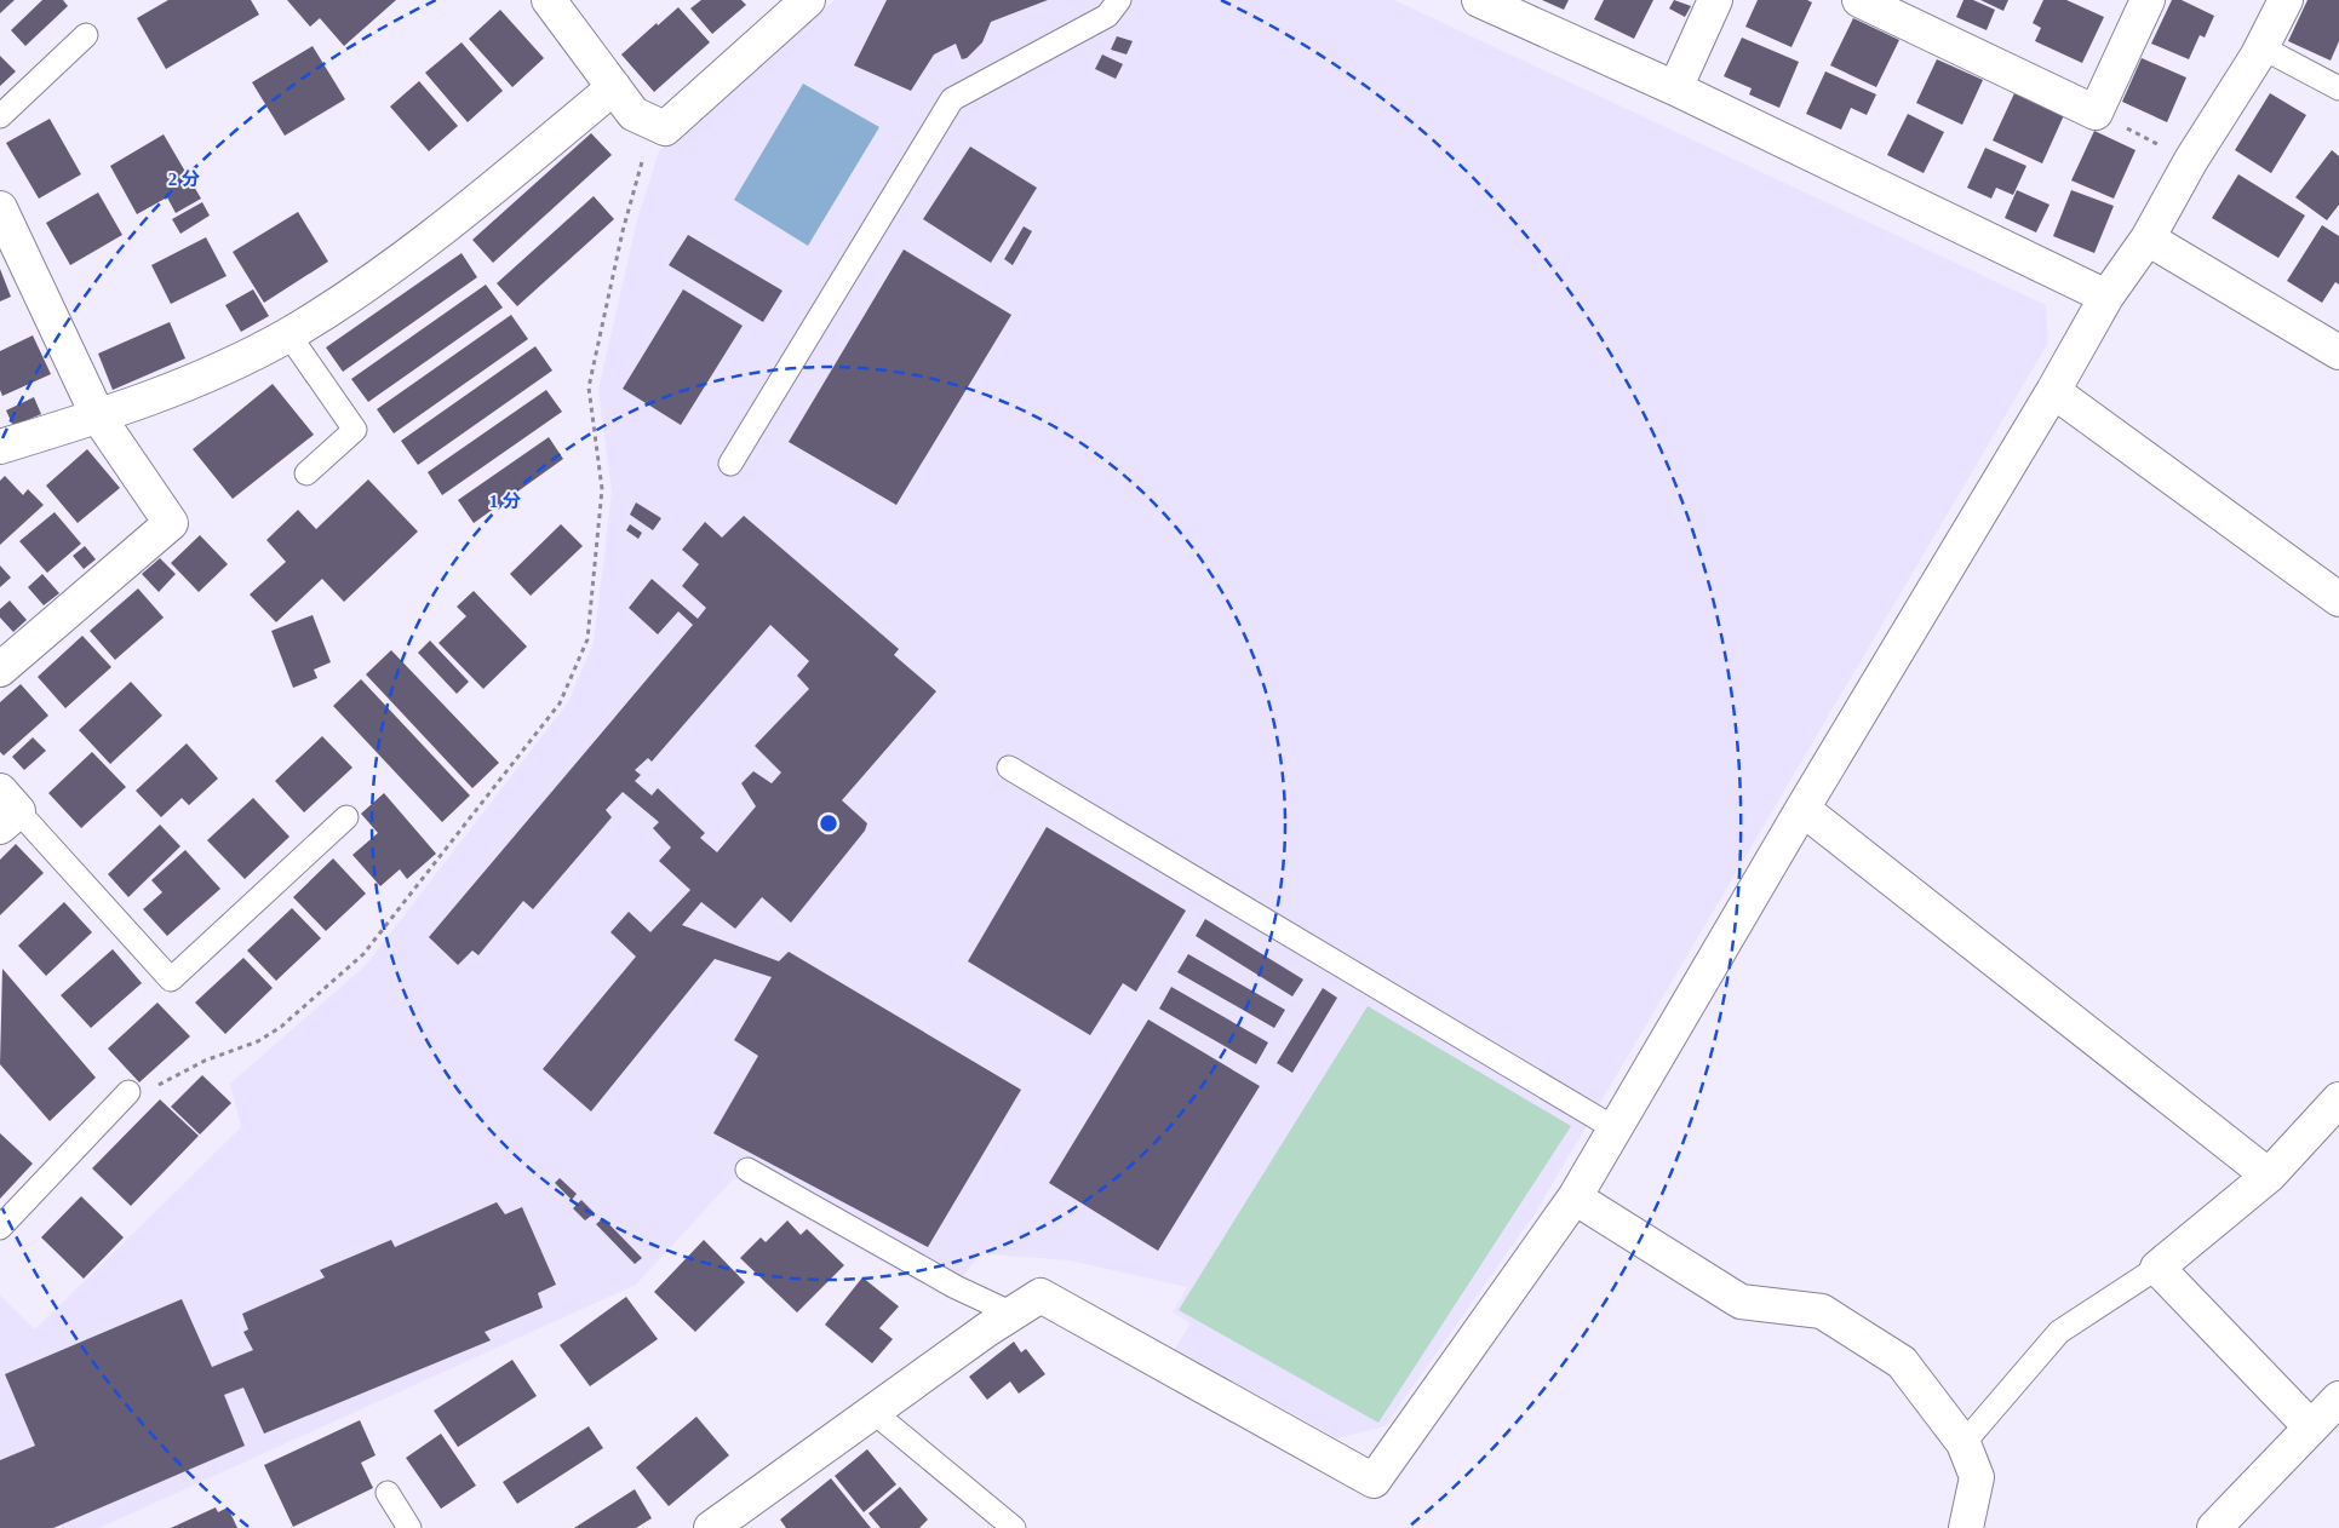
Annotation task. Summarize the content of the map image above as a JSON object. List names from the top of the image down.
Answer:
{
  "rings": ["2 分", "1 分"]
}
